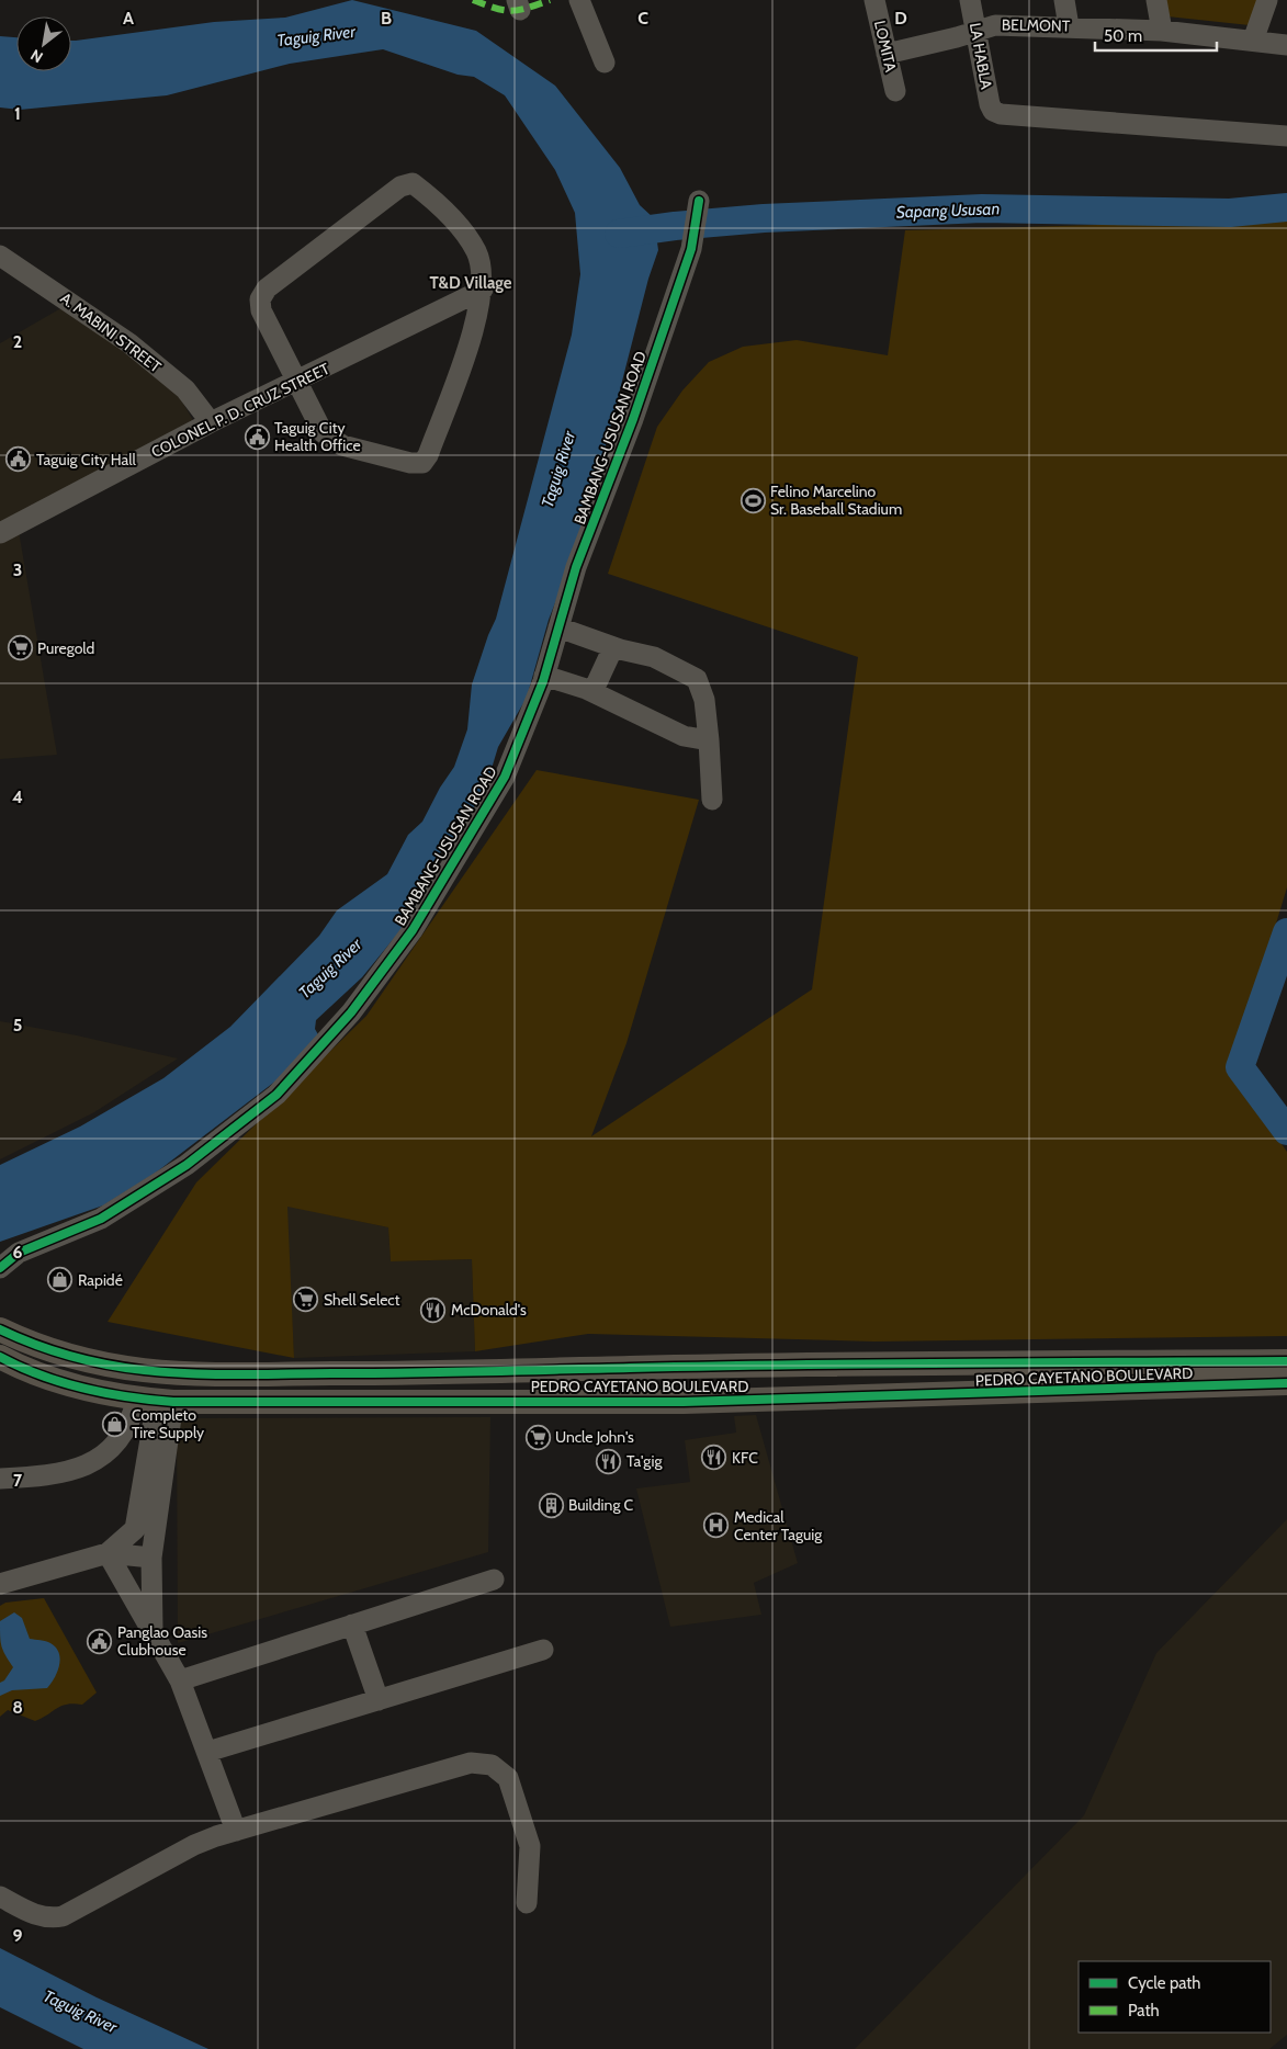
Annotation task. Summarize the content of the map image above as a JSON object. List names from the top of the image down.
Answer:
{
  "streets": {
    "main road": ["PEDRO CAYETANO BOULEVARD"],
    "street": [
      "BELMONT",
      "LOMITA",
      "LA HABLA",
      "A. MABINI STREET",
      "COLONEL P. D. CRUZ STREET",
      "BAMBANG-USUSAN ROAD"
    ]
  },
  "crossings": [
    ["BELMONT", "LOMITA"],
    ["BELMONT", "LA HABLA"],
    ["A. MABINI STREET", "COLONEL P. D. CRUZ STREET"]
  ],
  "districts": ["T&D Village"],
  "water": ["Taguig River", "Sapang Ususan"],
  "places": {
    "public building": ["Taguig City Health Office", "Taguig City Hall", "Panglao Oasis Clubhouse"],
    "sports": ["Felino Marcelino Sr. Baseball Stadium"],
    "supermarket": ["Puregold", "Shell Select", "Uncle John's"],
    "shop": ["Rapidé", "Completo Tire Supply"],
    "restaurant": ["McDonald's", "KFC", "Ta'gig"],
    "building": ["Building C"],
    "hospital": ["Medical Center Taguig"]
  },
  "legend": ["Cycle path", "Path"],
  "scale_bar": "50 m",
  "north": "bottom left",
  "grid": {
    "columns": [
      "A",
      "B",
      "C",
      "D"
    ],
    "rows": [
      "1",
      "2",
      "3",
      "4",
      "5",
      "6",
      "7",
      "8",
      "9"
    ]
  }
}
